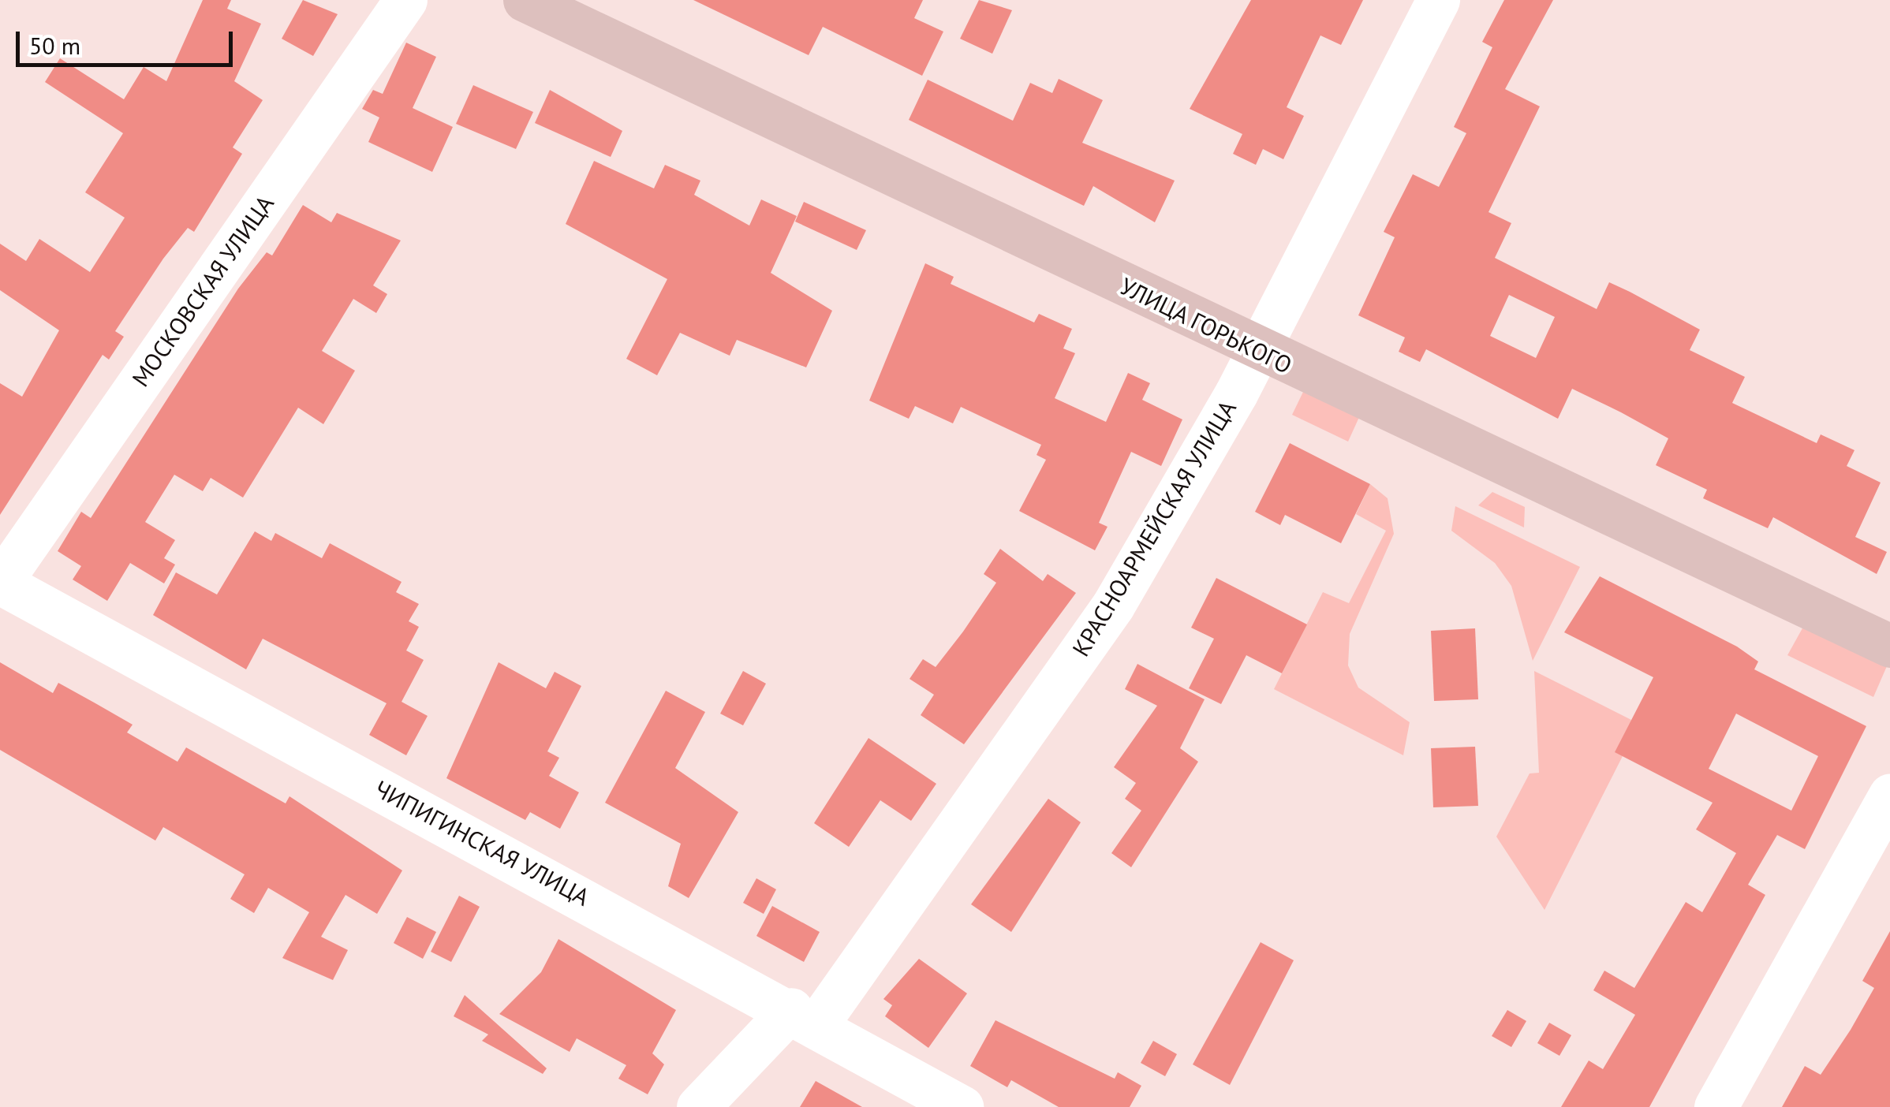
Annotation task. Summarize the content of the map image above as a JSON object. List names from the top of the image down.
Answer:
{
  "streets": {
    "main road": ["УЛИЦА ГОРЬКОГО"],
    "street": ["МОСКОВСКАЯ УЛИЦА", "КРАСНОАРМЕЙСКАЯ УЛИЦА", "ЧИПИГИНСКАЯ УЛИЦА"]
  },
  "crossings": [
    ["МОСКОВСКАЯ УЛИЦА", "ЧИПИГИНСКАЯ УЛИЦА"],
    ["УЛИЦА ГОРЬКОГО", "КРАСНОАРМЕЙСКАЯ УЛИЦА"],
    ["КРАСНОАРМЕЙСКАЯ УЛИЦА", "ЧИПИГИНСКАЯ УЛИЦА"]
  ],
  "scale_bar": "50 m"
}
